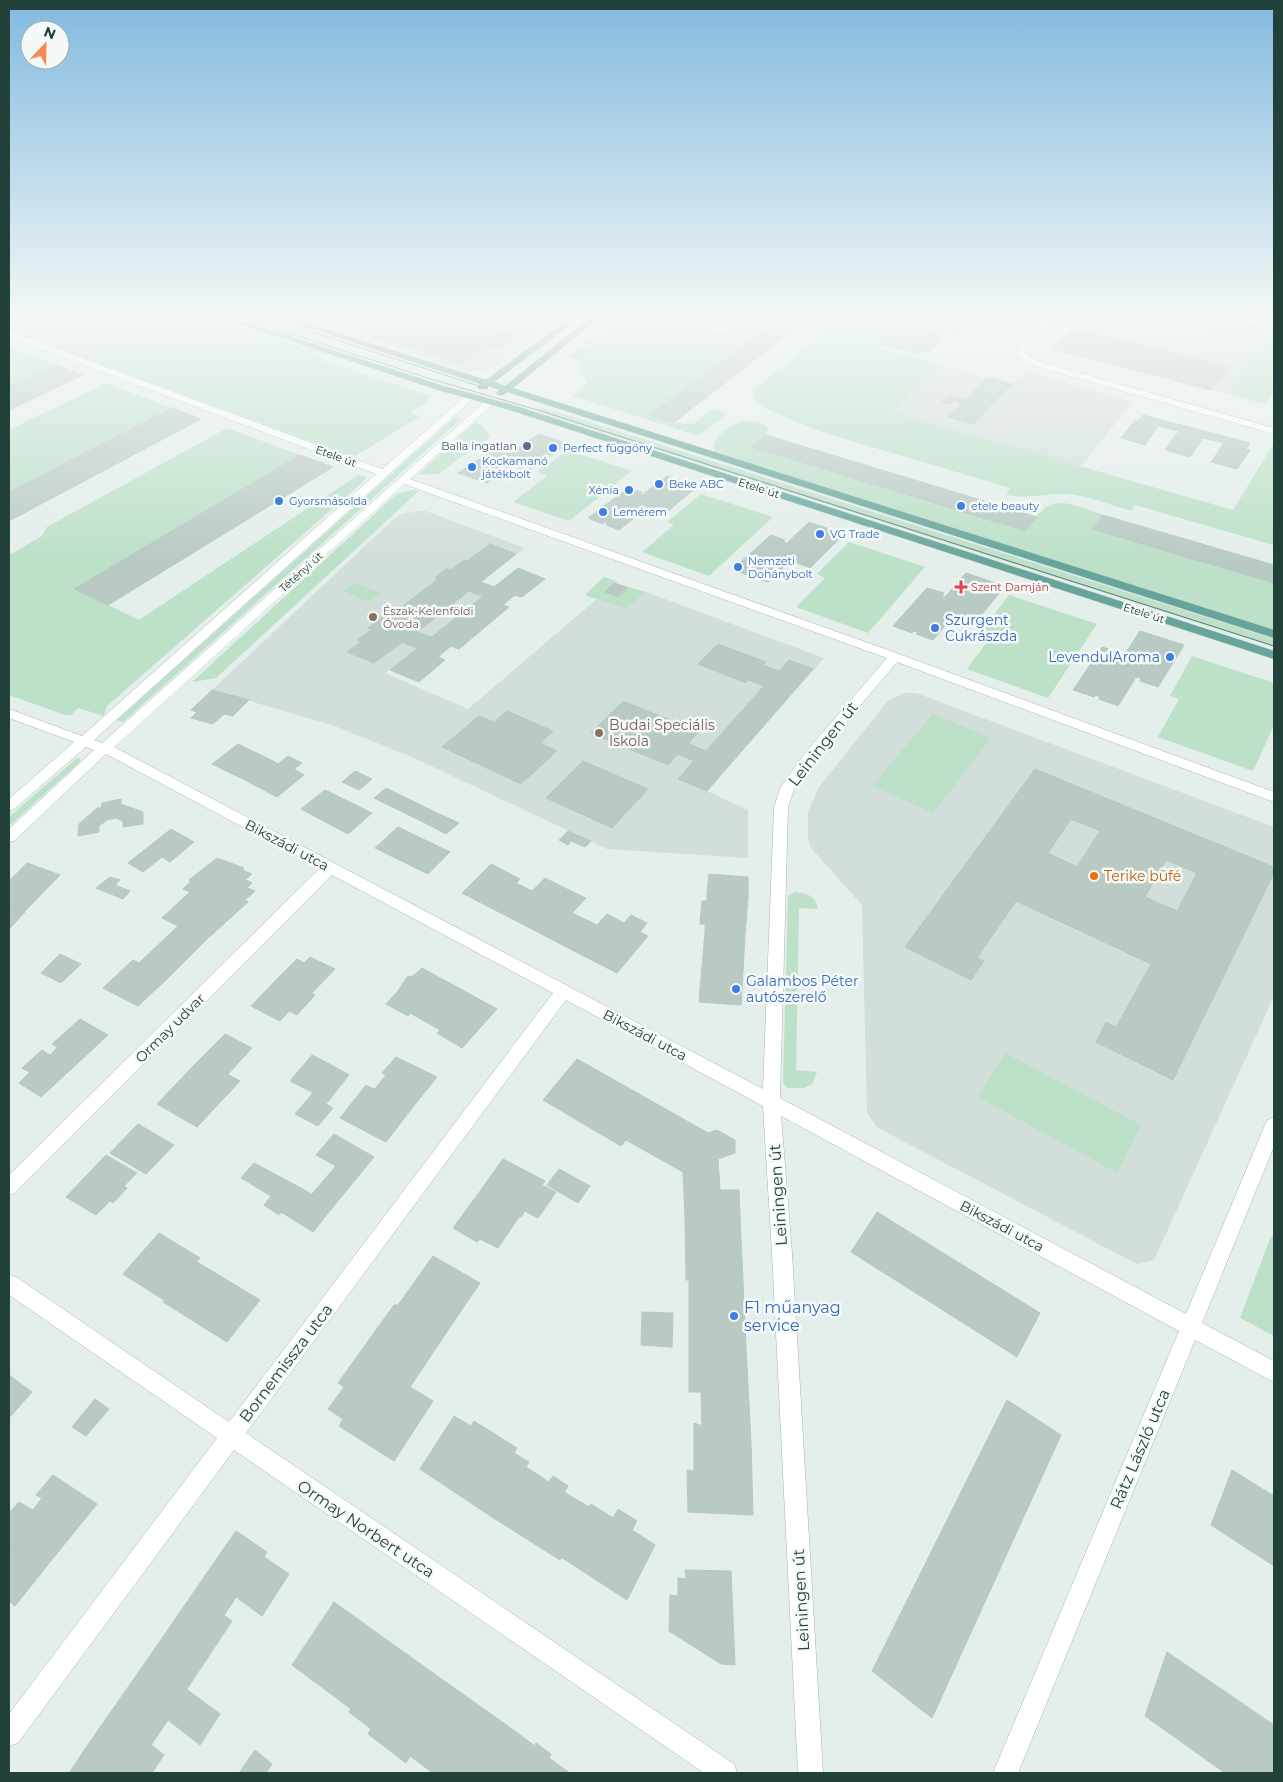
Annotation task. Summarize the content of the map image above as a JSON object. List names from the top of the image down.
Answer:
{
  "streets": {
    "main road": ["Etele út", "Tétényi út"],
    "street": [
      "Leiningen út",
      "Bikszádi utca",
      "Ormay udvar",
      "Bornemissza utca",
      "Rátz László utca",
      "Ormay Norbert utca"
    ]
  },
  "crossings": [
    ["Etele út", "Tétényi út"],
    ["Tétényi út", "Bikszádi utca"],
    ["Leiningen út", "Bikszádi utca"],
    ["Bikszádi utca", "Ormay udvar"],
    ["Bikszádi utca", "Bornemissza utca"],
    ["Bikszádi utca", "Rátz László utca"],
    ["Bornemissza utca", "Ormay Norbert utca"]
  ],
  "places": {
    "other": [
      "Balla ingatlan",
      "Perfect függöny",
      "Kockamanó játékbolt",
      "Beke ABC",
      "Xénia",
      "Gyorsmásolda",
      "etele beauty",
      "Lemérem",
      "VG Trade",
      "Nemzeti Dohánybolt",
      "Észak-Kelenföldi Óvoda",
      "Szurgent Cukrászda",
      "LevendulAroma",
      "Budai Speciális Iskola",
      "Terike büfé",
      "Galambos Péter autószerelő",
      "F1 műanyag service"
    ],
    "health": ["Szent Damján"]
  },
  "north": "top"
}
